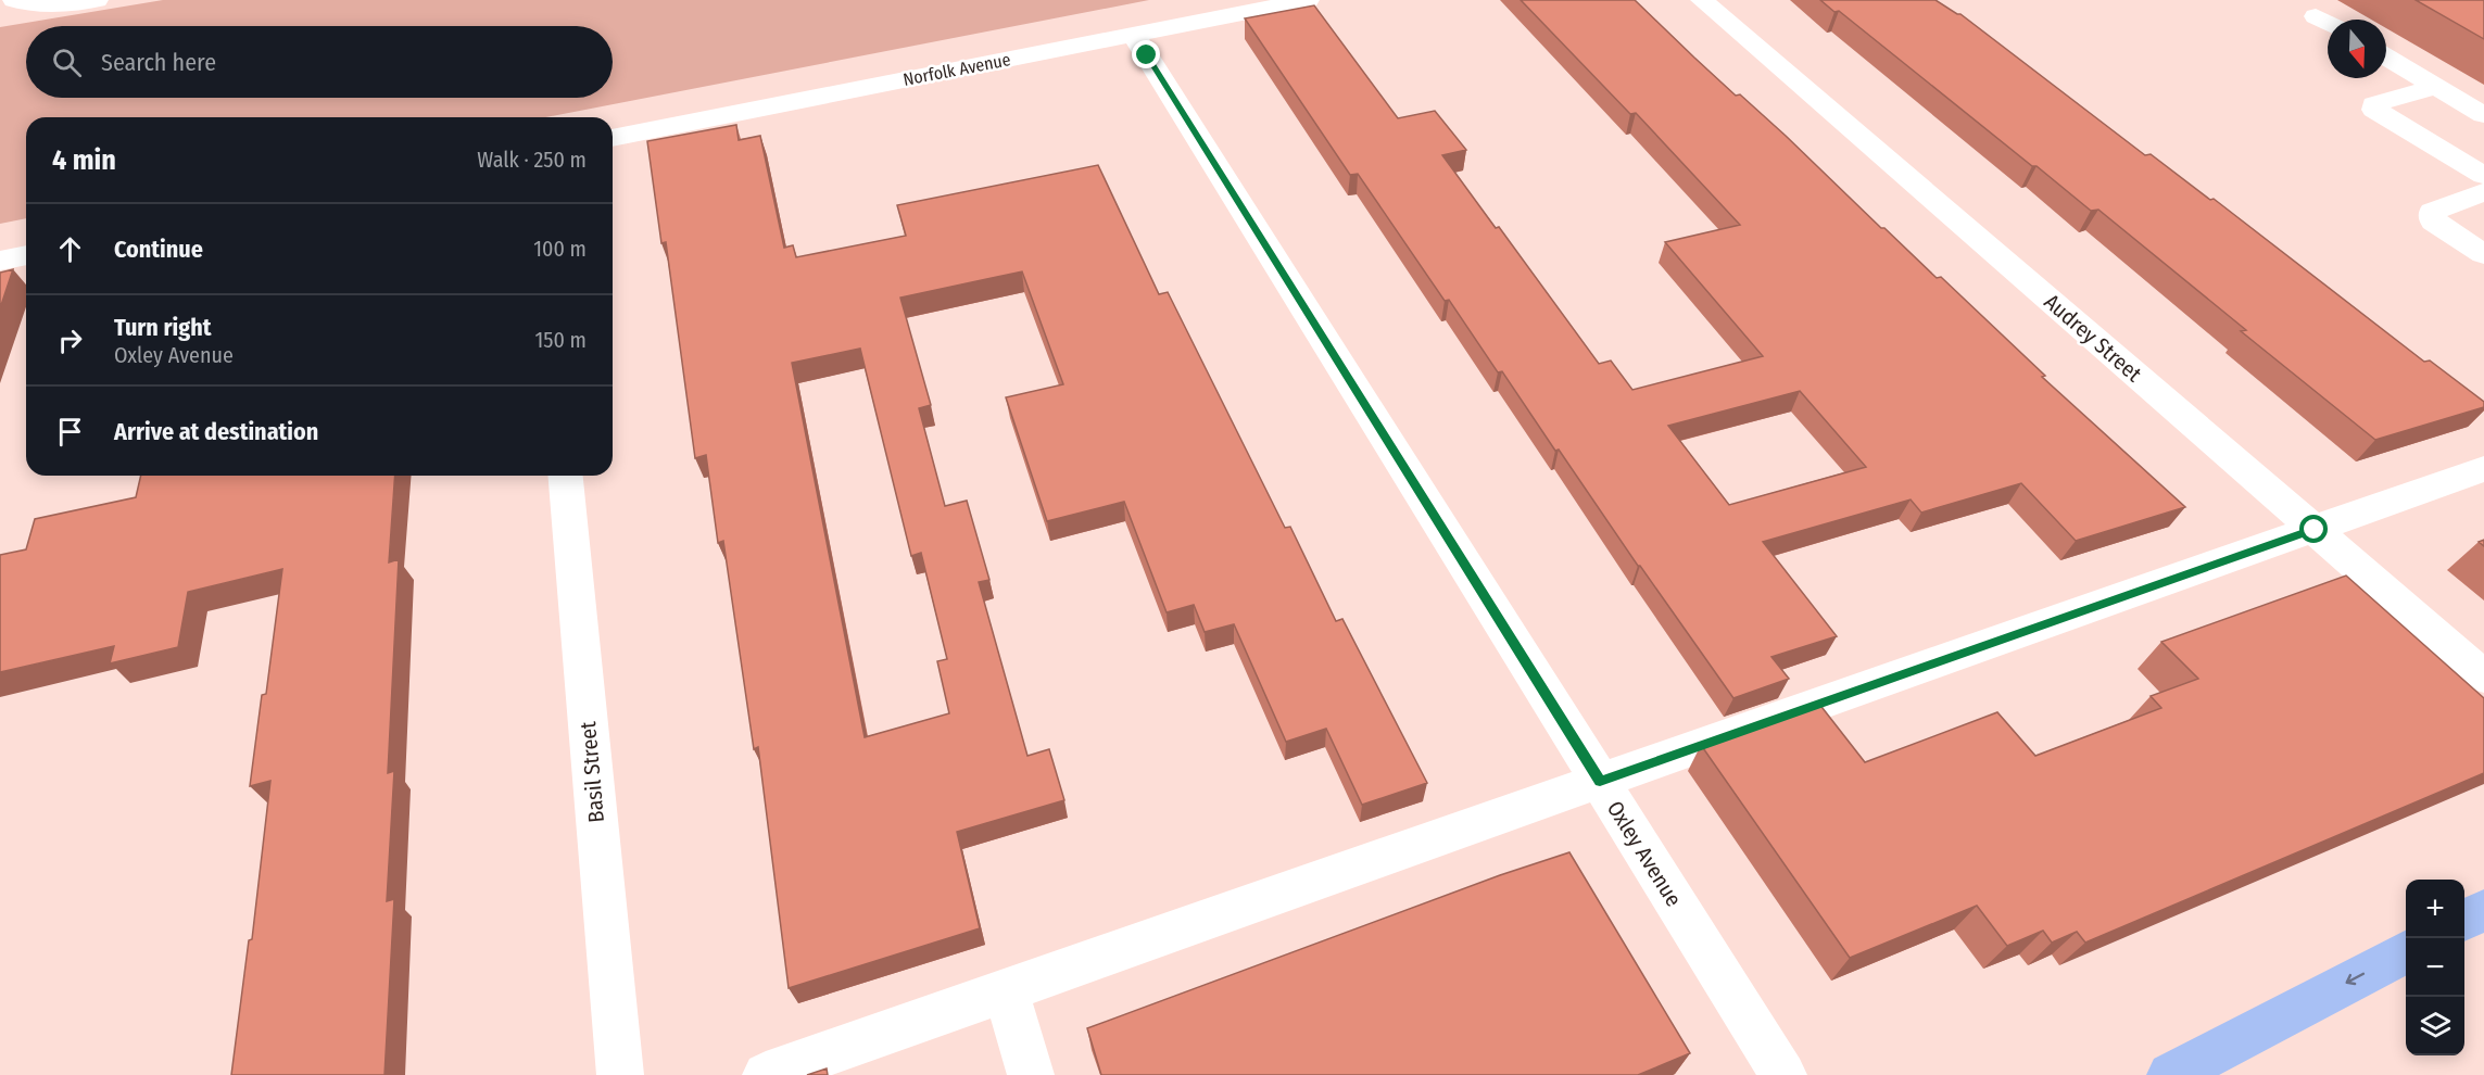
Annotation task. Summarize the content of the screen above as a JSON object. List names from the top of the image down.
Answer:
{
  "streets": {
    "street": [
      "Norfolk Avenue",
      "Audrey Street",
      "Basil Street",
      "Oxley Avenue"
    ]
  },
  "crossings": [
    ["Norfolk Avenue", "Oxley Avenue"]
  ],
  "north": "bottom",
  "page": {
    "search": "Search here",
    "heading": ["4 min", "Walk · 250 m"],
    "list": [
      ["Continue", "100 m"],
      ["Turn right", "Oxley Avenue", "150 m"],
      "Arrive at destination"
    ],
    "map_buttons": ["+", "−"]
  }
}
